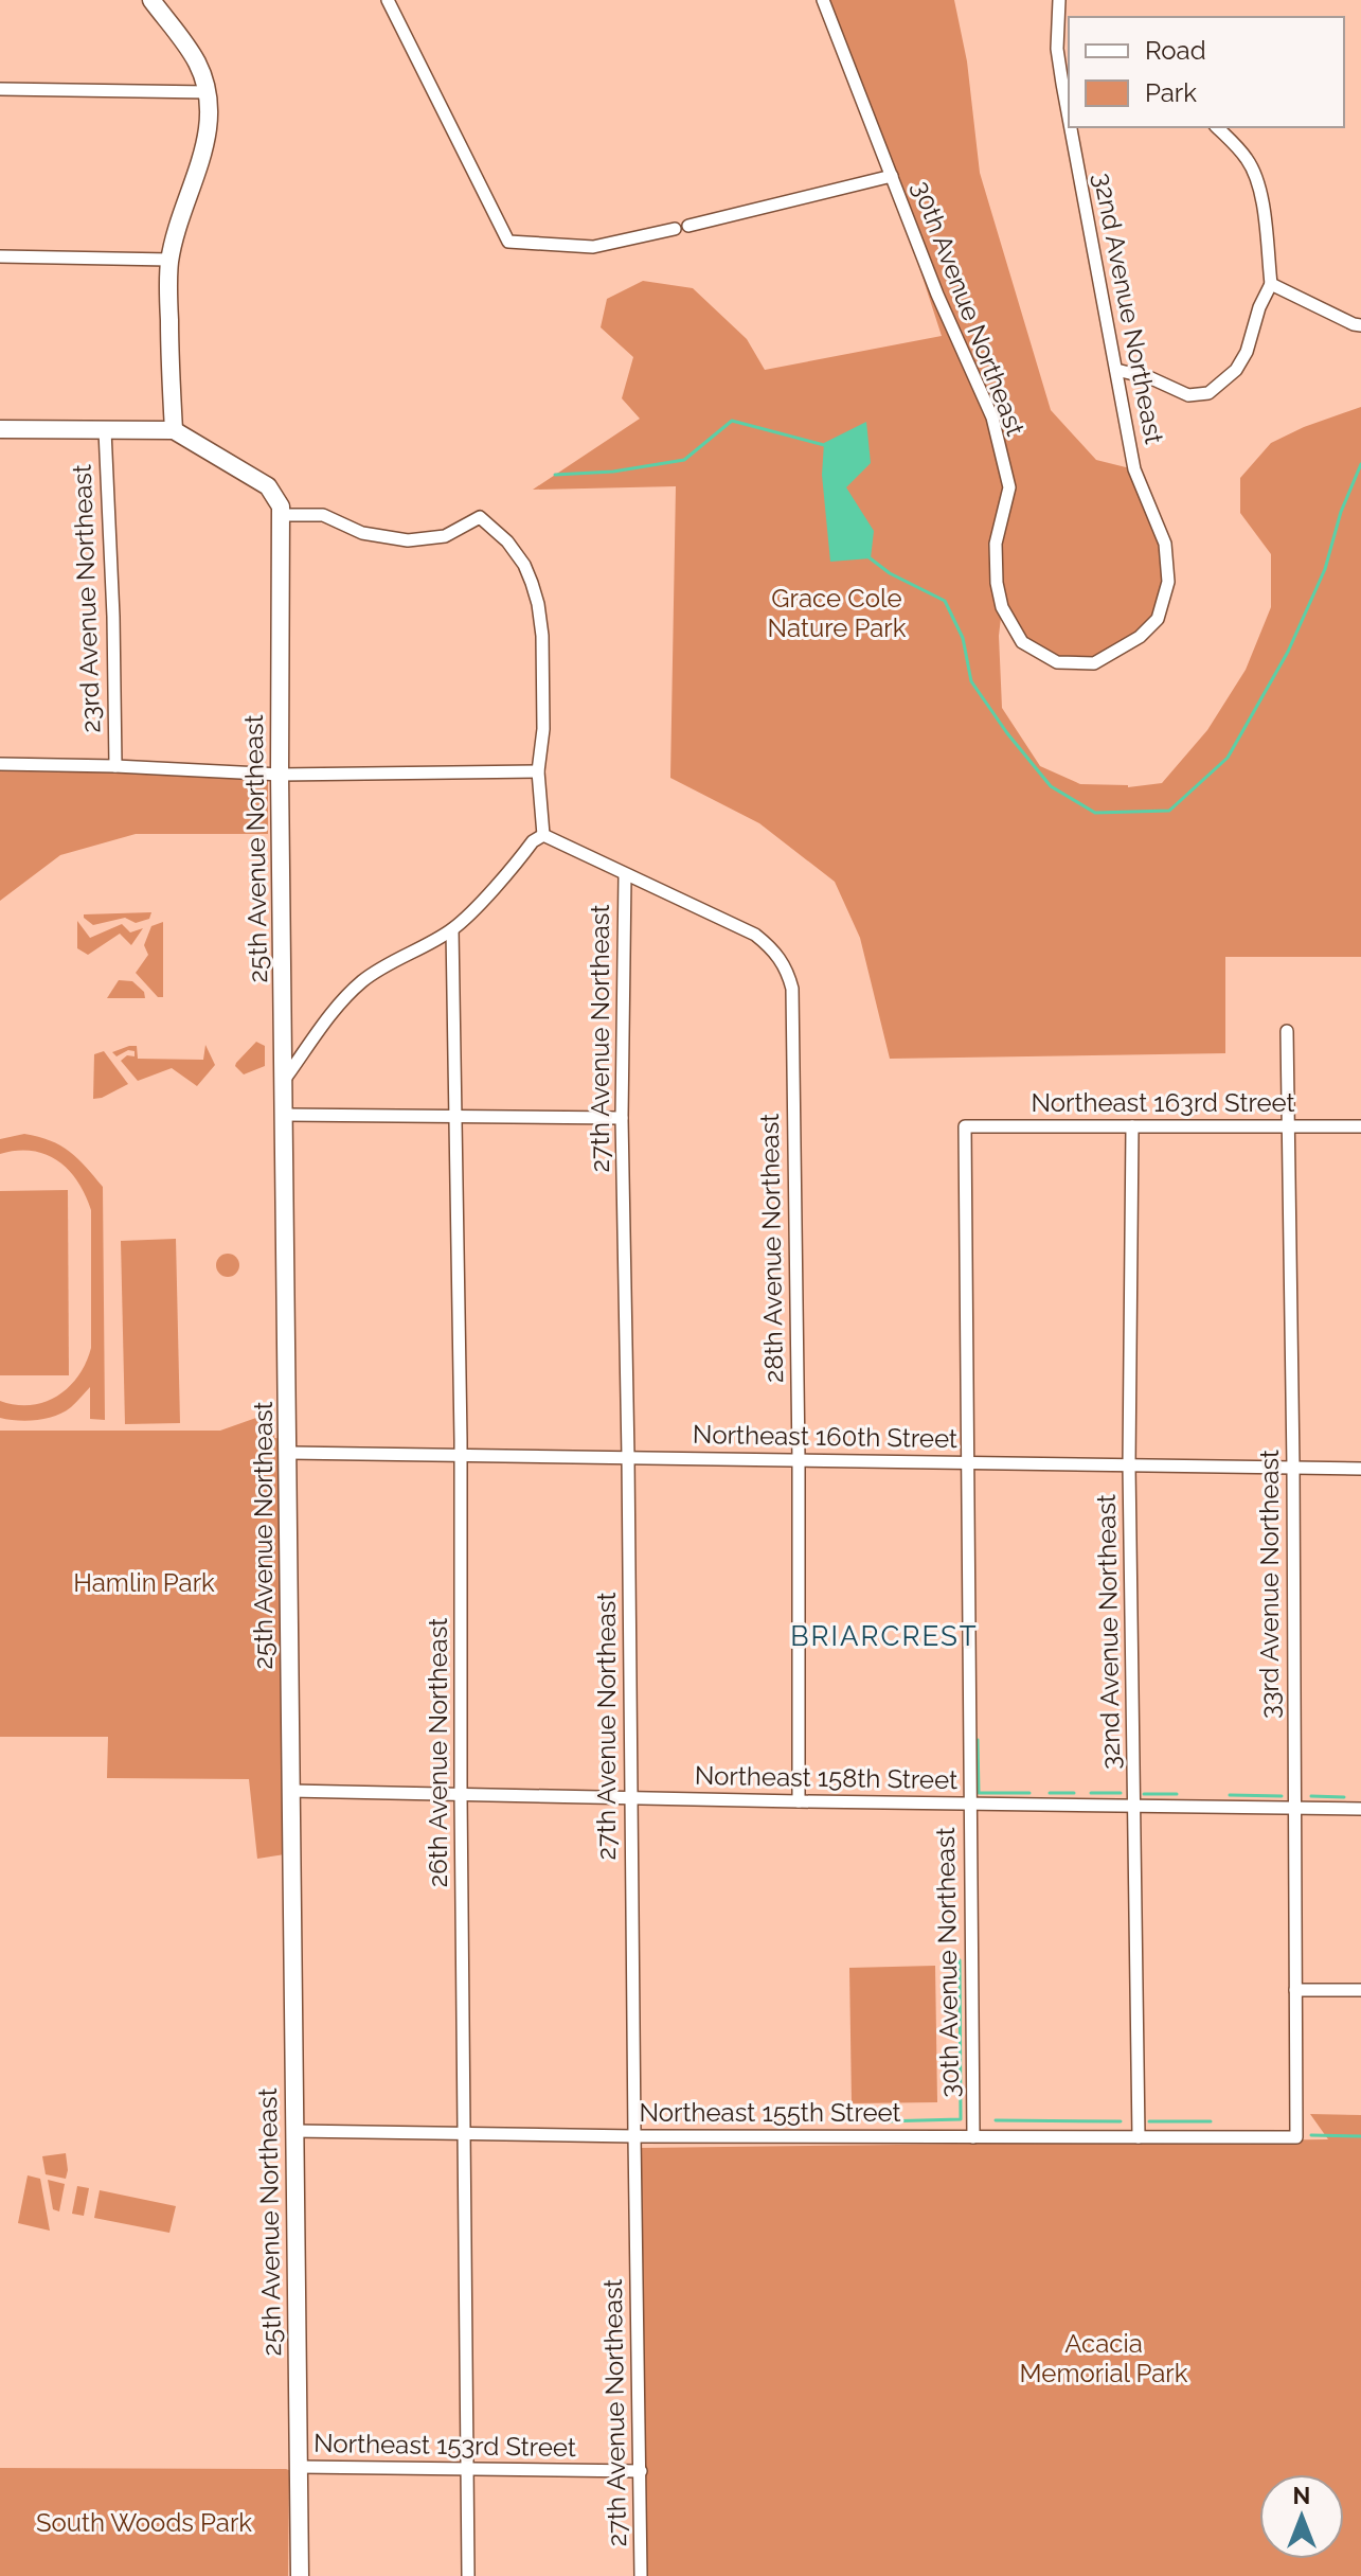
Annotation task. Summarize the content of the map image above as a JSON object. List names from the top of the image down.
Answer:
{
  "streets": {
    "street": [
      "30th Avenue Northeast",
      "32nd Avenue Northeast",
      "23rd Avenue Northeast",
      "25th Avenue Northeast",
      "27th Avenue Northeast",
      "Northeast 163rd Street",
      "28th Avenue Northeast",
      "Northeast 160th Street",
      "33rd Avenue Northeast",
      "26th Avenue Northeast",
      "Northeast 158th Street",
      "Northeast 155th Street",
      "Northeast 153rd Street"
    ]
  },
  "crossings": [
    ["30th Avenue Northeast", "32nd Avenue Northeast"],
    ["30th Avenue Northeast", "Northeast 163rd Street"],
    ["30th Avenue Northeast", "Northeast 160th Street"],
    ["30th Avenue Northeast", "Northeast 158th Street"],
    ["30th Avenue Northeast", "Northeast 155th Street"],
    ["32nd Avenue Northeast", "Northeast 163rd Street"],
    ["32nd Avenue Northeast", "Northeast 160th Street"],
    ["32nd Avenue Northeast", "Northeast 158th Street"],
    ["32nd Avenue Northeast", "Northeast 155th Street"],
    ["25th Avenue Northeast", "Northeast 160th Street"],
    ["25th Avenue Northeast", "Northeast 158th Street"],
    ["25th Avenue Northeast", "Northeast 155th Street"],
    ["25th Avenue Northeast", "Northeast 153rd Street"],
    ["27th Avenue Northeast", "28th Avenue Northeast"],
    ["27th Avenue Northeast", "Northeast 160th Street"],
    ["27th Avenue Northeast", "Northeast 158th Street"],
    ["27th Avenue Northeast", "Northeast 155th Street"],
    ["27th Avenue Northeast", "Northeast 153rd Street"],
    ["Northeast 163rd Street", "33rd Avenue Northeast"],
    ["28th Avenue Northeast", "Northeast 160th Street"],
    ["28th Avenue Northeast", "Northeast 158th Street"],
    ["Northeast 160th Street", "33rd Avenue Northeast"],
    ["Northeast 160th Street", "26th Avenue Northeast"],
    ["33rd Avenue Northeast", "Northeast 158th Street"],
    ["33rd Avenue Northeast", "Northeast 155th Street"],
    ["26th Avenue Northeast", "Northeast 158th Street"],
    ["26th Avenue Northeast", "Northeast 155th Street"],
    ["26th Avenue Northeast", "Northeast 153rd Street"]
  ],
  "districts": ["BRIARCREST"],
  "parks": [
    "Grace Cole Nature Park",
    "Hamlin Park",
    "Acacia Memorial Park",
    "South Woods Park"
  ],
  "legend": ["Road", "Park"],
  "north": "top"
}
